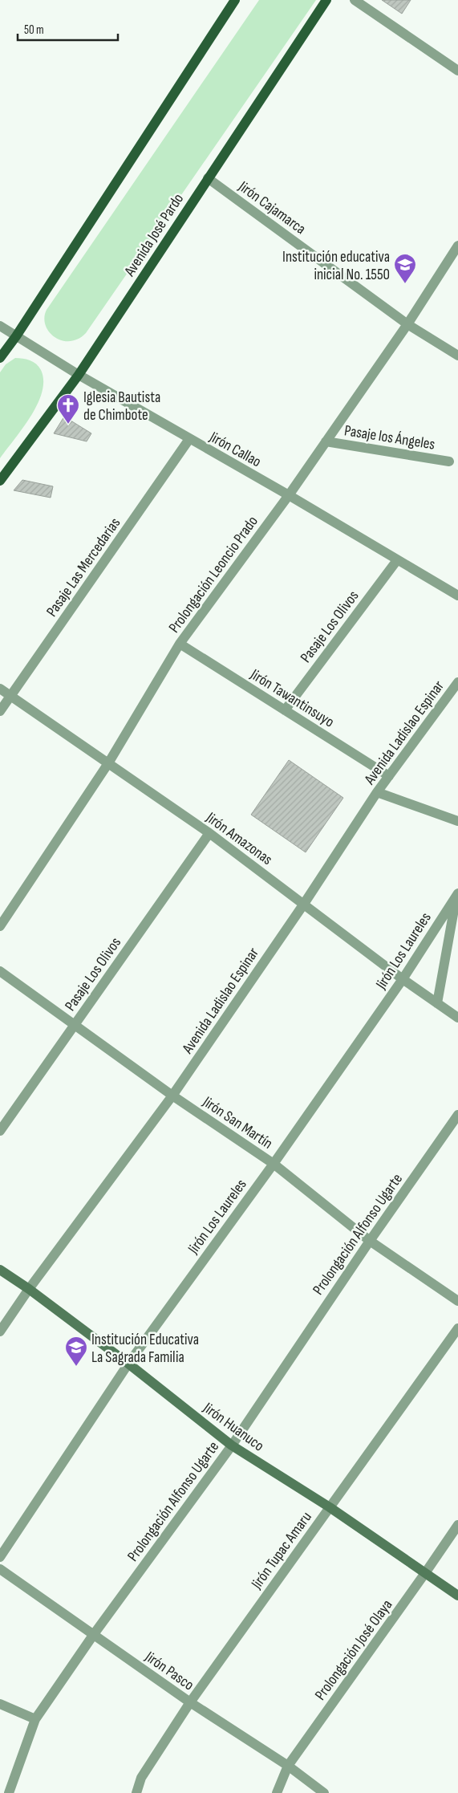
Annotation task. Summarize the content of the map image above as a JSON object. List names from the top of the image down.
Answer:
{
  "streets": {
    "main road": ["Avenida José Pardo", "Jirón Huanuco"],
    "street": [
      "Jirón Cajamarca",
      "Pasaje los Ángeles",
      "Jirón Callao",
      "Pasaje Las Mercedarias",
      "Prolongación Leoncio Prado",
      "Pasaje Los Olivos",
      "Jirón Tawantinsuyo",
      "Avenida Ladislao Espinar",
      "Jirón Amazonas",
      "Jirón Los Laureles",
      "Jirón San Martín",
      "Prolongación Alfonso Ugarte",
      "Jirón Tupac Amaru",
      "Prolongación José Olaya",
      "Jirón Pasco"
    ]
  },
  "crossings": [
    ["Jirón Cajamarca", "Avenida José Pardo"],
    ["Jirón Cajamarca", "Prolongación Leoncio Prado"],
    ["Avenida José Pardo", "Jirón Callao"],
    ["Pasaje los Ángeles", "Prolongación Leoncio Prado"],
    ["Jirón Callao", "Pasaje Las Mercedarias"],
    ["Jirón Callao", "Prolongación Leoncio Prado"],
    ["Jirón Callao", "Pasaje Los Olivos"],
    ["Pasaje Las Mercedarias", "Jirón Amazonas"],
    ["Prolongación Leoncio Prado", "Jirón Tawantinsuyo"],
    ["Prolongación Leoncio Prado", "Jirón Amazonas"],
    ["Pasaje Los Olivos", "Jirón Tawantinsuyo"],
    ["Pasaje Los Olivos", "Jirón Amazonas"],
    ["Pasaje Los Olivos", "Jirón San Martín"],
    ["Jirón Tawantinsuyo", "Avenida Ladislao Espinar"],
    ["Avenida Ladislao Espinar", "Jirón Amazonas"],
    ["Avenida Ladislao Espinar", "Jirón San Martín"],
    ["Avenida Ladislao Espinar", "Jirón Huanuco"],
    ["Jirón Amazonas", "Jirón Los Laureles"],
    ["Jirón Los Laureles", "Jirón San Martín"],
    ["Jirón Los Laureles", "Jirón Huanuco"],
    ["Jirón San Martín", "Prolongación Alfonso Ugarte"],
    ["Prolongación Alfonso Ugarte", "Jirón Huanuco"],
    ["Prolongación Alfonso Ugarte", "Jirón Pasco"],
    ["Jirón Huanuco", "Jirón Tupac Amaru"],
    ["Jirón Huanuco", "Prolongación José Olaya"],
    ["Jirón Tupac Amaru", "Jirón Pasco"],
    ["Prolongación José Olaya", "Jirón Pasco"]
  ],
  "places": {
    "school or university": ["Institución educativa inicial No. 1550", "Institución Educativa La Sagrada Familia"],
    "church": ["Iglesia Bautista de Chimbote"]
  },
  "scale_bar": "50 m"
}
